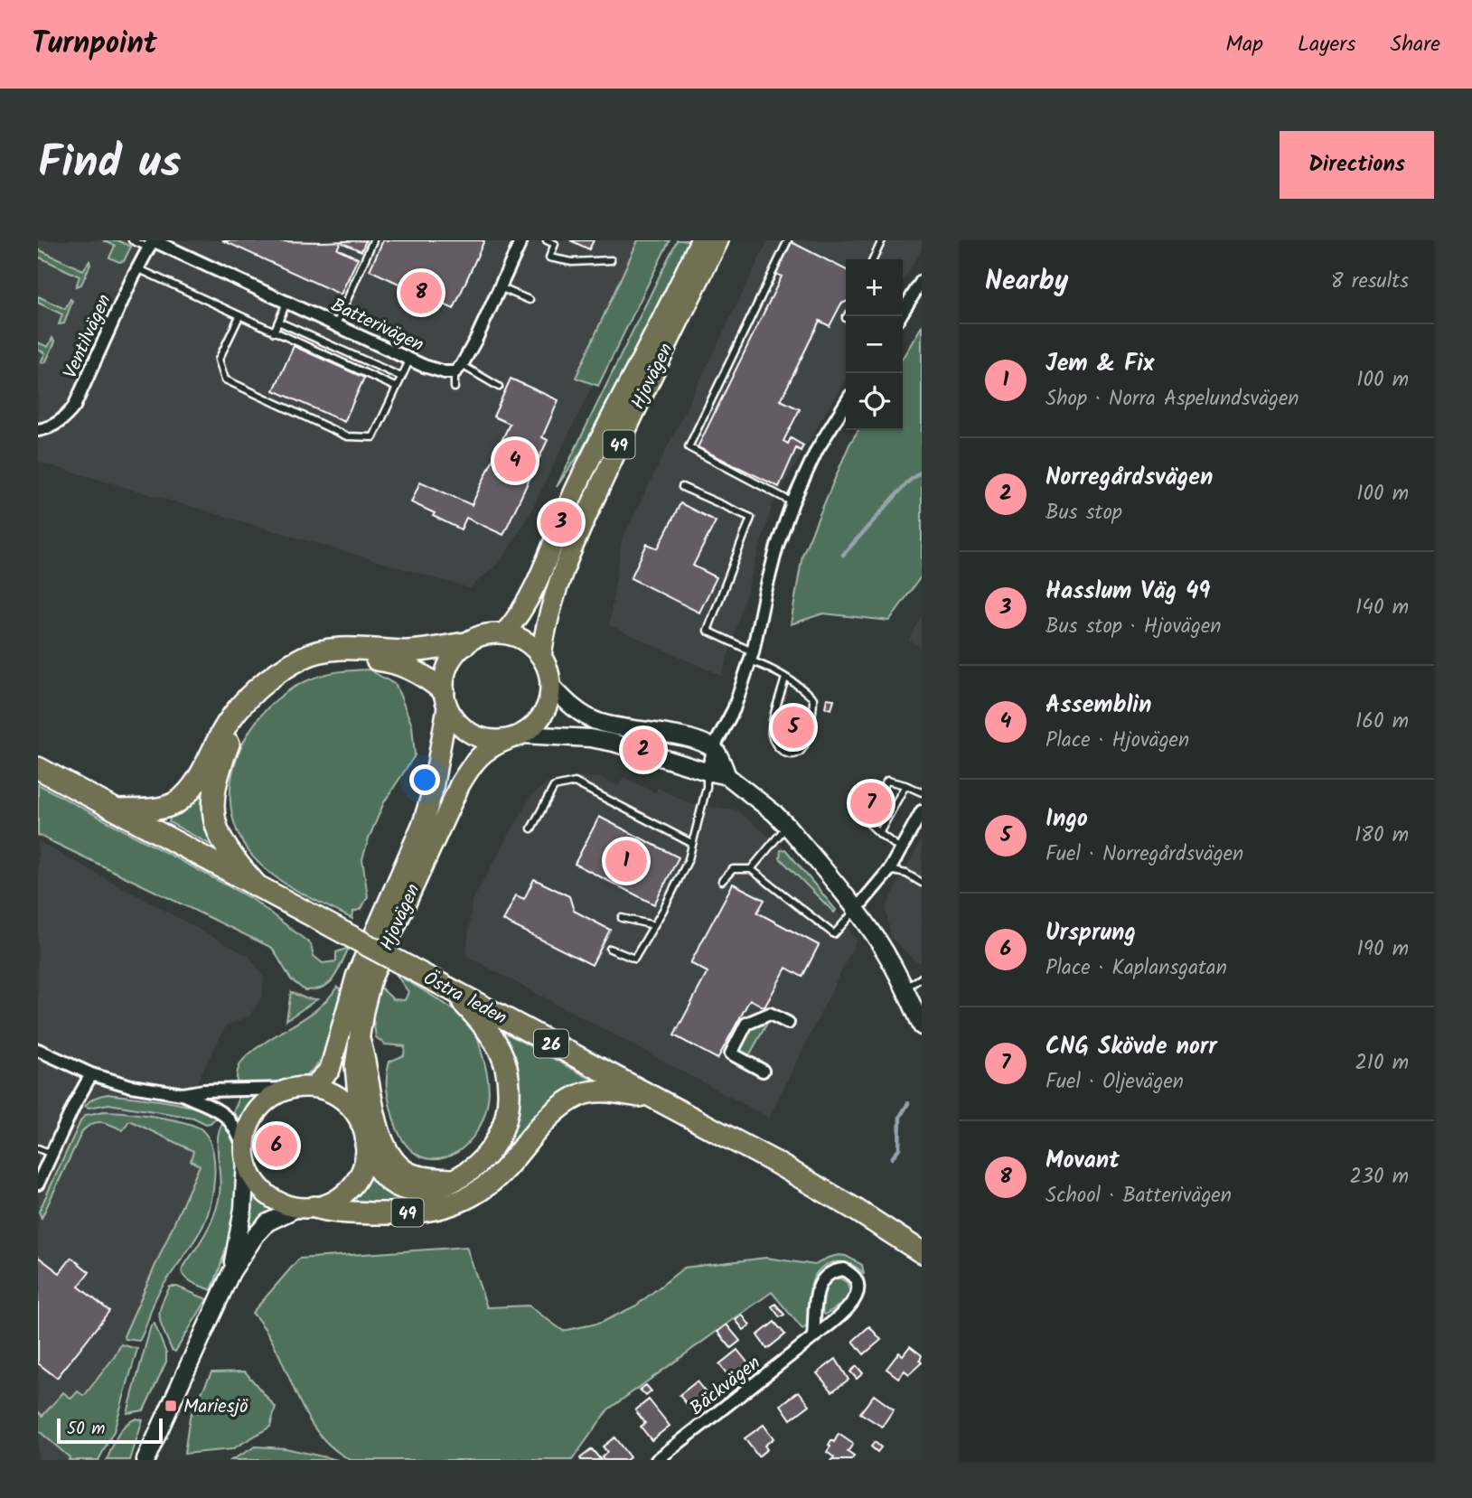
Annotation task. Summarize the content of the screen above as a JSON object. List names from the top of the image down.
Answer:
{
  "streets": {
    "highway": ["49", "Östra leden", "26"],
    "main road": ["Hjovägen"],
    "street": ["Batterivägen", "Ventilvägen", "Bäckvägen"]
  },
  "crossings": [
    ["Batterivägen", "Ventilvägen"],
    ["Hjovägen", "49"],
    ["49", "Östra leden"]
  ],
  "places": {
    "transit": ["Mariesjö"]
  },
  "scale_bar": "50 m",
  "page": {
    "header": "Turnpoint",
    "nav": ["Map", "Layers", "Share"],
    "title": "Find us",
    "buttons": "Directions",
    "heading": ["Nearby", "8 results"],
    "map_buttons": ["+", "−"],
    "pins": [
      "8",
      "4",
      "3",
      "5",
      "2",
      "7",
      "1",
      "6"
    ],
    "list": [
      {
        "mark": "1",
        "name": "Jem & Fix",
        "note": "Shop · Norra Aspelundsvägen",
        "value": "100 m"
      },
      {
        "mark": "2",
        "name": "Norregårdsvägen",
        "note": "Bus stop",
        "value": "100 m"
      },
      {
        "mark": "3",
        "name": "Hasslum Väg 49",
        "note": "Bus stop · Hjovägen",
        "value": "140 m"
      },
      {
        "mark": "4",
        "name": "Assemblin",
        "note": "Place · Hjovägen",
        "value": "160 m"
      },
      {
        "mark": "5",
        "name": "Ingo",
        "note": "Fuel · Norregårdsvägen",
        "value": "180 m"
      },
      {
        "mark": "6",
        "name": "Ursprung",
        "note": "Place · Kaplansgatan",
        "value": "190 m"
      },
      {
        "mark": "7",
        "name": "CNG Skövde norr",
        "note": "Fuel · Oljevägen",
        "value": "210 m"
      },
      {
        "mark": "8",
        "name": "Movant",
        "note": "School · Batterivägen",
        "value": "230 m"
      }
    ],
    "scale": "50 m"
  }
}
